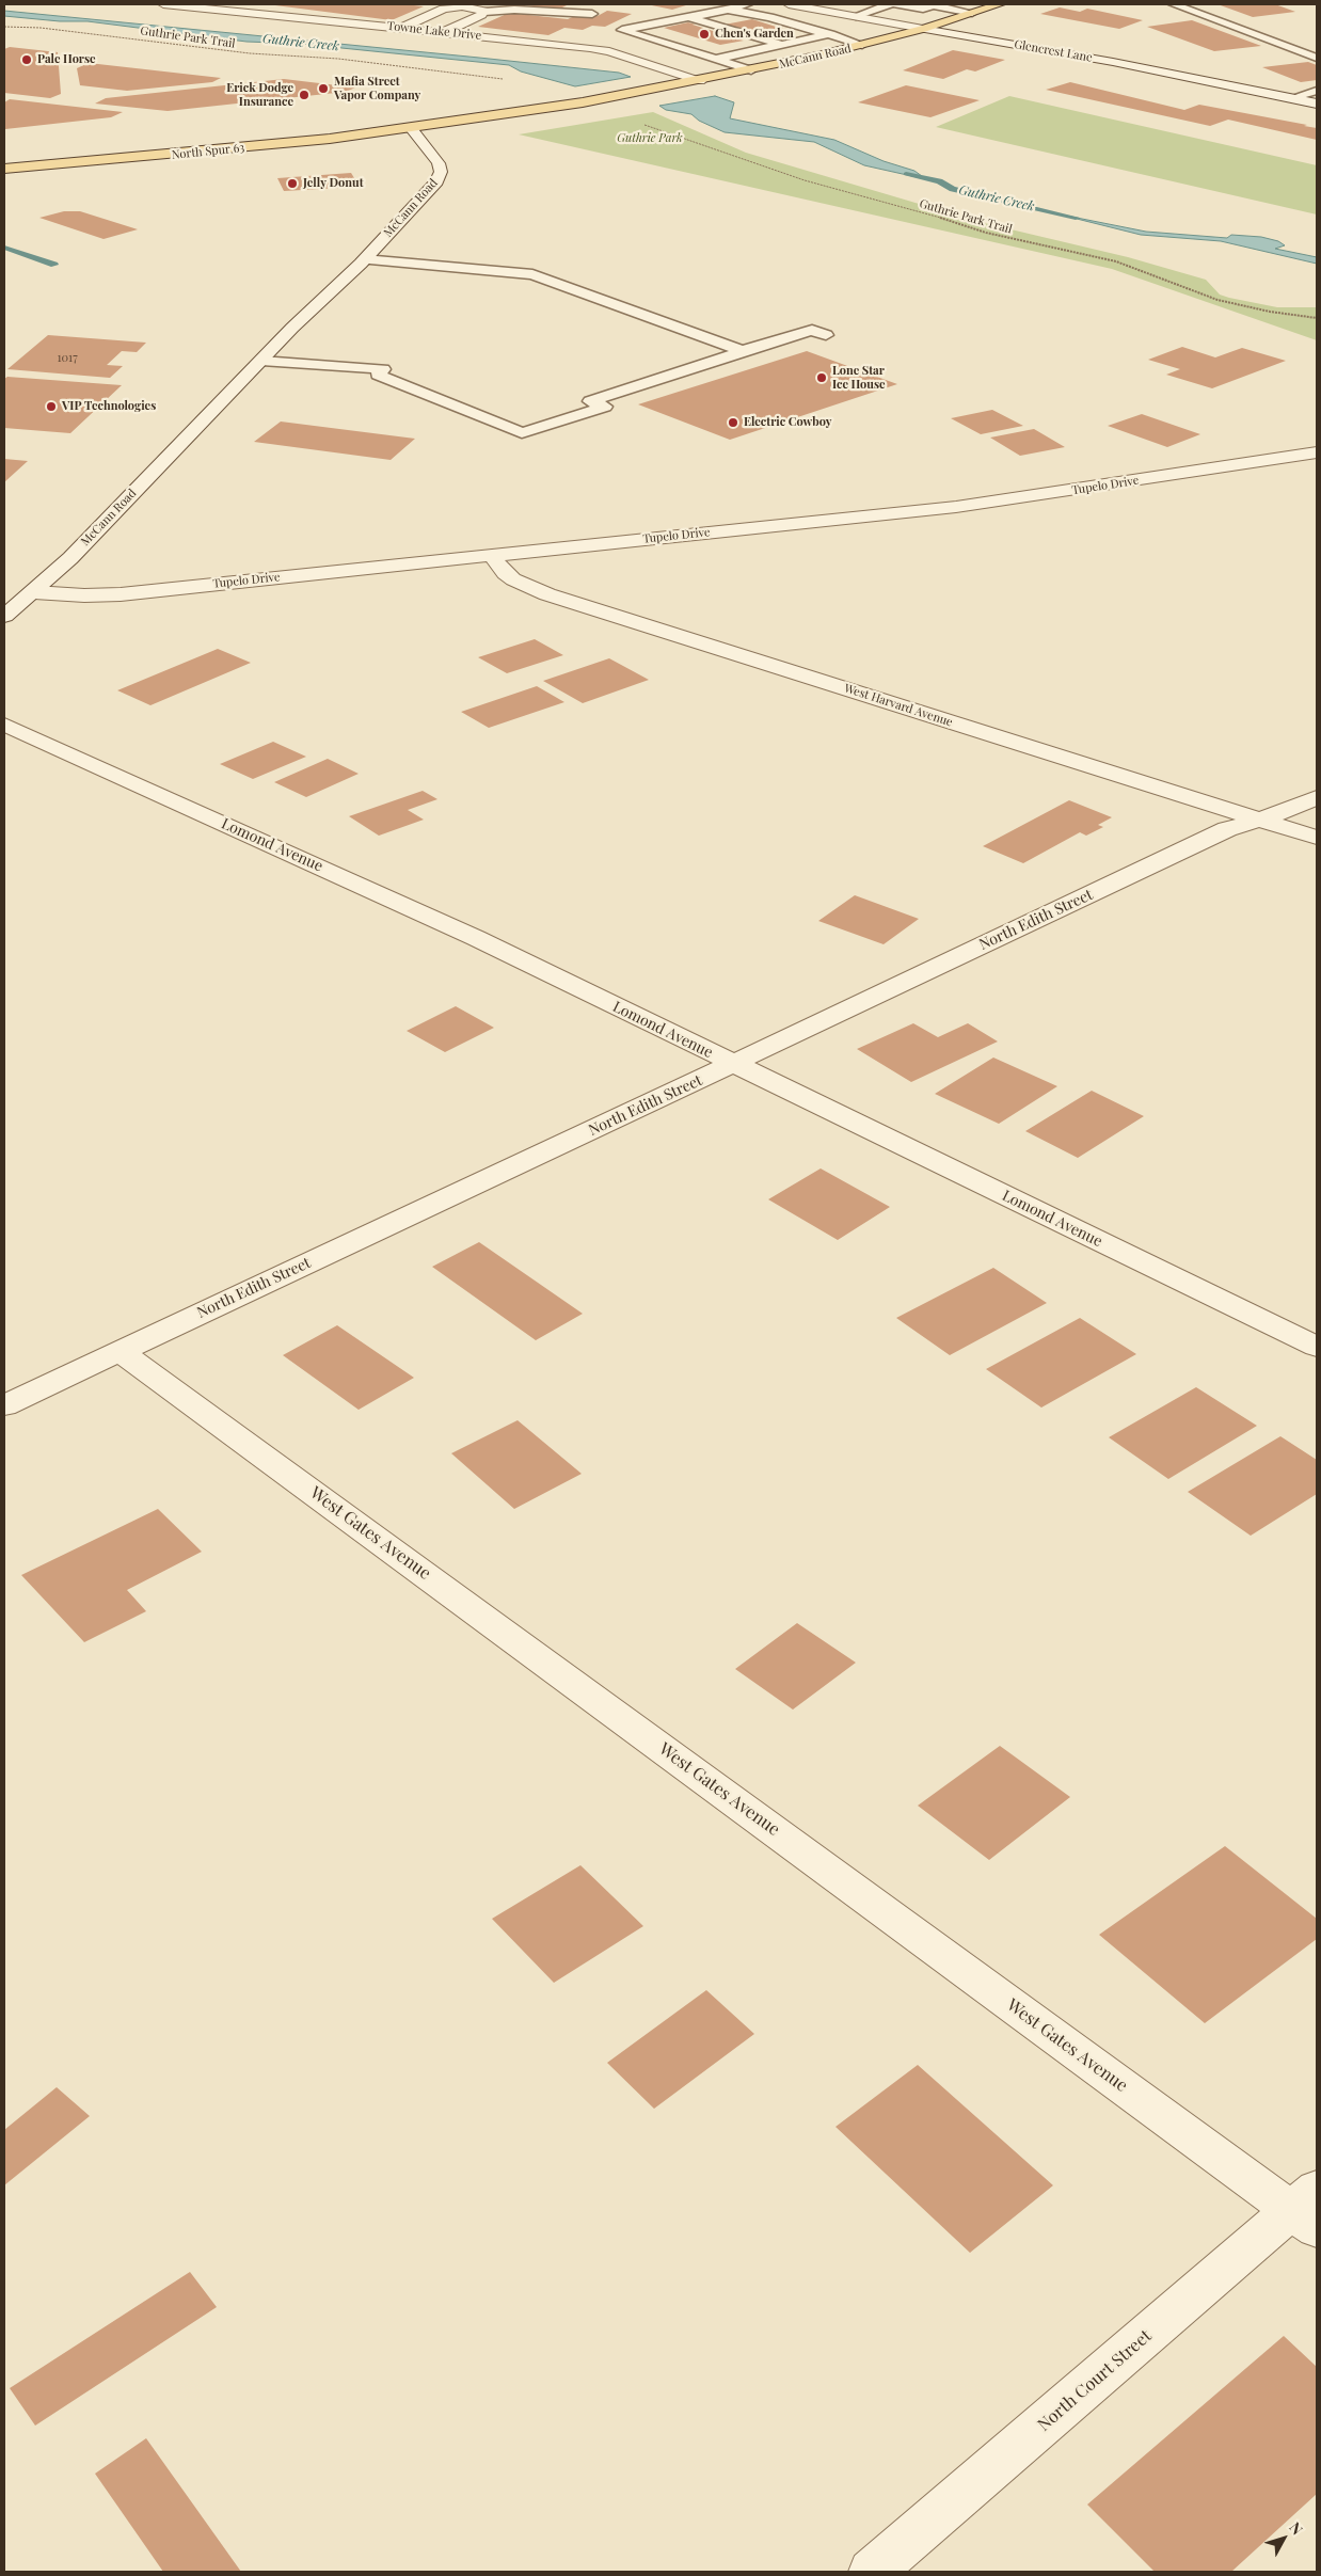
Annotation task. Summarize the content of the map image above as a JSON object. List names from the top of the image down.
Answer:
{
  "streets": {
    "main road": ["McCann Road", "North Spur 63"],
    "street": [
      "Towne Lake Drive",
      "Glencrest Lane",
      "Tupelo Drive",
      "West Harvard Avenue",
      "Lomond Avenue",
      "North Edith Street",
      "West Gates Avenue",
      "North Court Street"
    ],
    "path": ["Guthrie Park Trail"]
  },
  "crossings": [
    ["Towne Lake Drive", "McCann Road"],
    ["Glencrest Lane", "McCann Road"],
    ["McCann Road", "North Spur 63"],
    ["McCann Road", "Tupelo Drive"],
    ["Tupelo Drive", "West Harvard Avenue"],
    ["West Harvard Avenue", "North Edith Street"],
    ["Lomond Avenue", "North Edith Street"],
    ["North Edith Street", "West Gates Avenue"],
    ["West Gates Avenue", "North Court Street"]
  ],
  "water": ["Guthrie Creek"],
  "parks": ["Guthrie Park"],
  "places": [
    "Chen's Garden",
    "Pale Horse",
    "Mafia Street Vapor Company",
    "Erick Dodge Insurance",
    "Jelly Donut",
    "Lone Star Ice House",
    "VIP Technologies",
    "Electric Cowboy"
  ],
  "house_numbers": ["1017"],
  "north": "top right"
}
